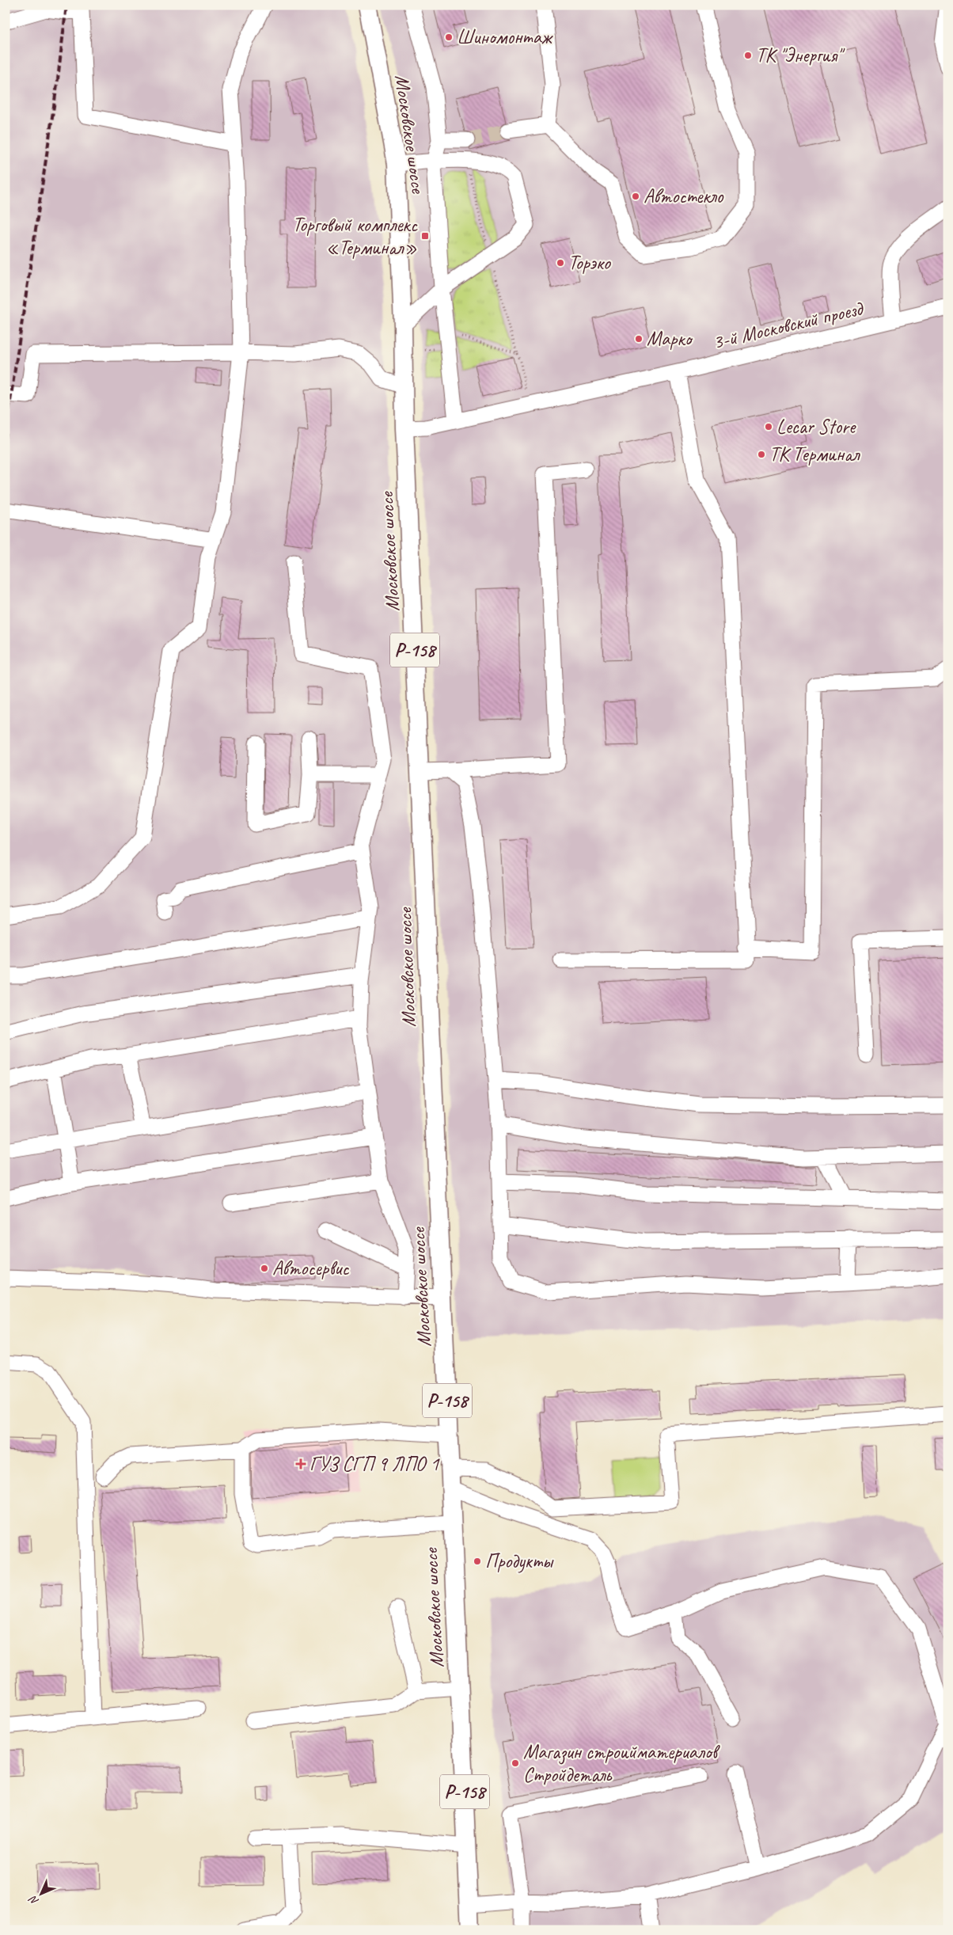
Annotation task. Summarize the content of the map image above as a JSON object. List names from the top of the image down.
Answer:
{
  "streets": {
    "main road": ["Московское шоссе", "Р-158"],
    "street": ["3-й Московский проезд"]
  },
  "crossings": [
    ["Московское шоссе", "3-й Московский проезд"]
  ],
  "places": {
    "other": [
      "Шиномонтаж",
      "ТК \"Энергия\"",
      "Автостекло",
      "Торэко",
      "Марко",
      "Lecar Store",
      "ТК Терминал",
      "Автосервис",
      "Продукты",
      "Магазин строийматериалов Стройдеталь"
    ],
    "transit": ["Торговый комплекс «Терминал»"],
    "health": ["ГУЗ СГП 9 ЛПО 1"]
  },
  "north": "bottom left"
}
